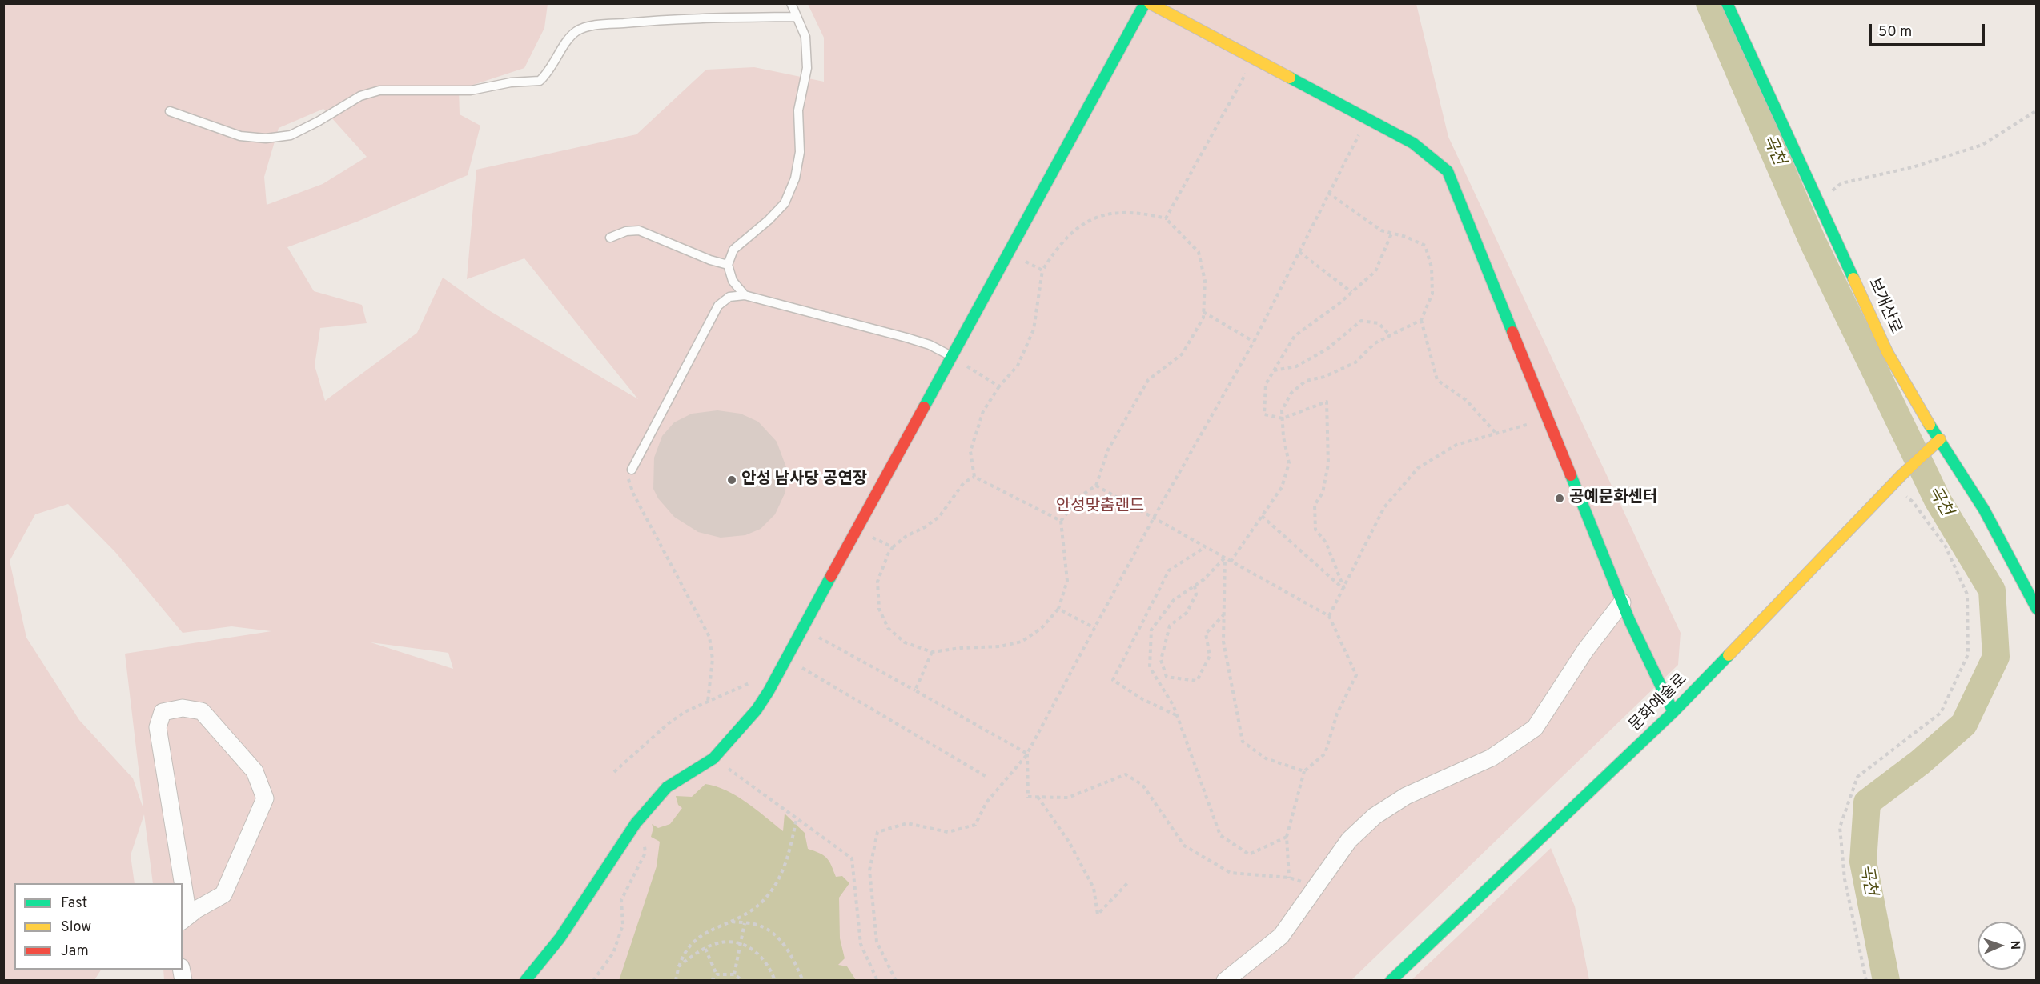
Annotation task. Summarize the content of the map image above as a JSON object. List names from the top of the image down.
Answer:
{
  "streets": {
    "street": ["보개산로", "문화예술로"]
  },
  "crossings": [
    ["보개산로", "문화예술로"]
  ],
  "water": ["곡천"],
  "parks": ["안성맞춤랜드"],
  "places": ["안성 남사당 공연장", "공예문화센터"],
  "legend": ["Fast", "Slow", "Jam"],
  "scale_bar": "50 m",
  "north": "right"
}
